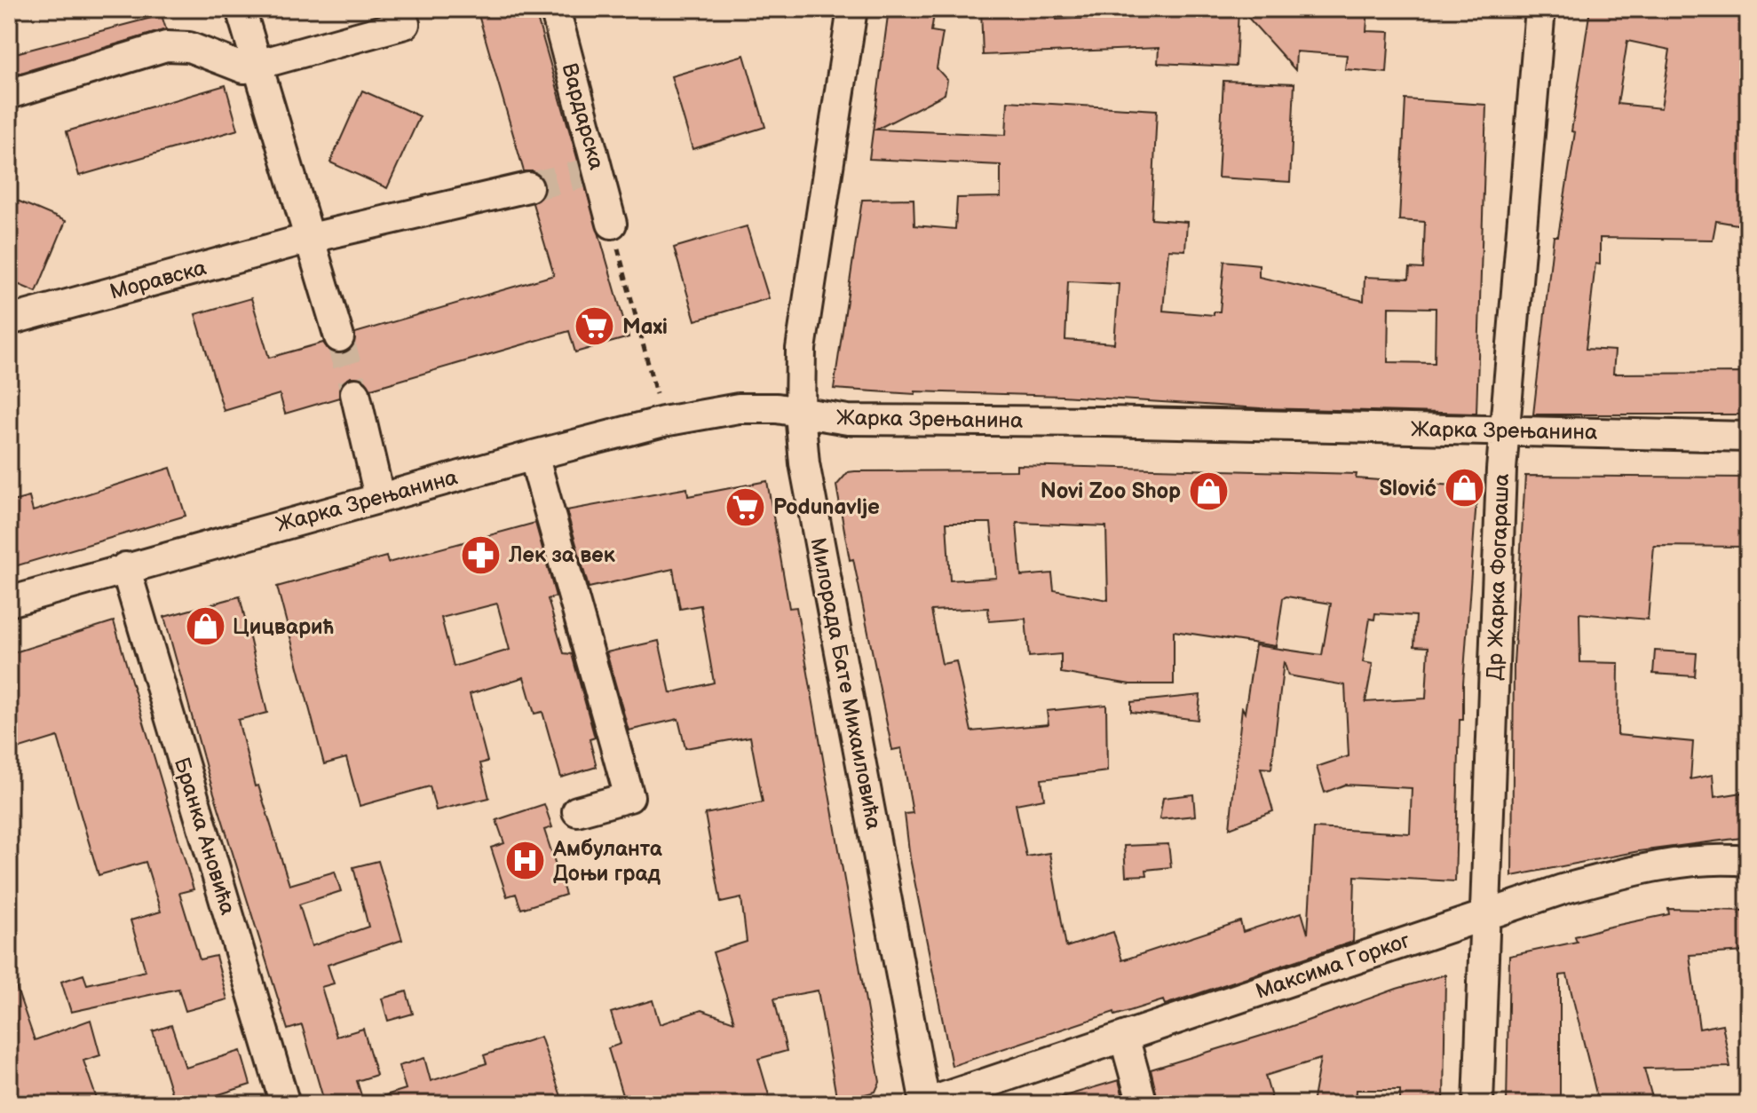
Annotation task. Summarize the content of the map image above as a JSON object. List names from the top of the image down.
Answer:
{
  "streets": {
    "street": [
      "Вардарска",
      "Моравска",
      "Жарка Зрењанина",
      "Др Жарка Фогараша",
      "Милорада Бате Михаиловића",
      "Бранка Ановића",
      "Максима Горког"
    ]
  },
  "crossings": [
    ["Жарка Зрењанина", "Др Жарка Фогараша"],
    ["Жарка Зрењанина", "Милорада Бате Михаиловића"],
    ["Жарка Зрењанина", "Бранка Ановића"],
    ["Др Жарка Фогараша", "Максима Горког"],
    ["Милорада Бате Михаиловића", "Максима Горког"]
  ],
  "places": {
    "supermarket": ["Maxi", "Podunavlje"],
    "shop": ["Slović", "Novi Zoo Shop", "Цицварић"],
    "pharmacy": ["Лек за век"],
    "hospital": ["Амбуланта Доњи град"]
  }
}
